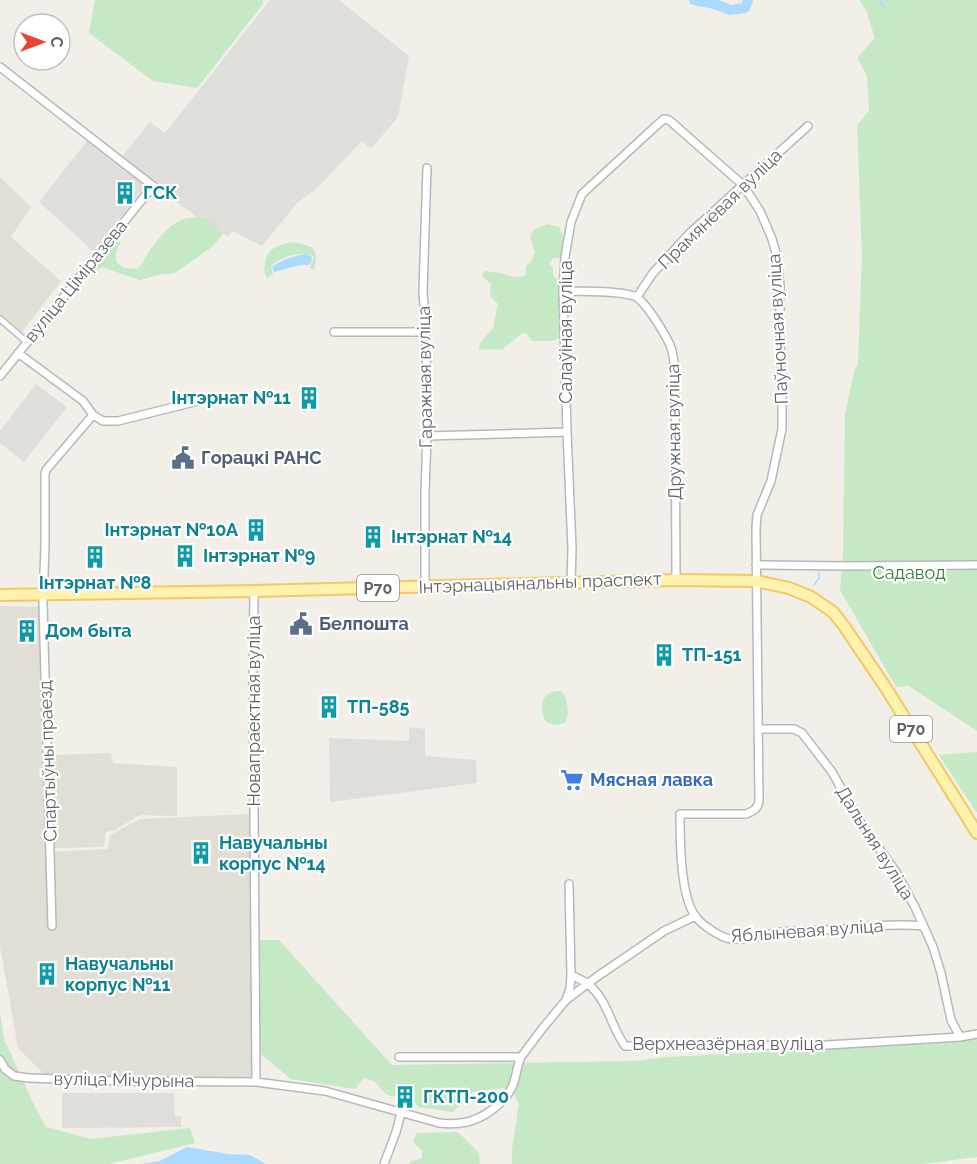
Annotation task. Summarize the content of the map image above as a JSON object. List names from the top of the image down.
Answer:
{
  "streets": {
    "main road": ["Інтэрнацыянальны праспект", "Р70"],
    "street": [
      "Прамянёвая вуліца",
      "вуліца Ціміразева",
      "Паўночная вуліца",
      "Салаўіная вуліца",
      "Гаражная вуліца",
      "Дружная вуліца",
      "Новапраектная вуліца",
      "Спартыўны праезд",
      "Дальняя вуліца",
      "Яблыневая вуліца",
      "Верхнеазёрная вуліца",
      "вуліца Мічурына"
    ]
  },
  "crossings": [
    ["Прамянёвая вуліца", "Паўночная вуліца"],
    ["Прамянёвая вуліца", "Дружная вуліца"],
    ["Паўночная вуліца", "Салаўіная вуліца"],
    ["Паўночная вуліца", "Інтэрнацыянальны праспект"],
    ["Паўночная вуліца", "Р70"],
    ["Салаўіная вуліца", "Інтэрнацыянальны праспект"],
    ["Гаражная вуліца", "Інтэрнацыянальны праспект"],
    ["Дружная вуліца", "Інтэрнацыянальны праспект"],
    ["Інтэрнацыянальны праспект", "Р70"],
    ["Інтэрнацыянальны праспект", "Новапраектная вуліца"],
    ["Інтэрнацыянальны праспект", "Спартыўны праезд"],
    ["Новапраектная вуліца", "вуліца Мічурына"],
    ["Дальняя вуліца", "Яблыневая вуліца"],
    ["Дальняя вуліца", "Верхнеазёрная вуліца"]
  ],
  "parks": ["Садавод"],
  "places": {
    "building": [
      "ГСК",
      "Інтэрнат №11",
      "Інтэрнат №10А",
      "Інтэрнат №14",
      "Інтэрнат №9",
      "Інтэрнат №8",
      "Дом быта",
      "ТП-151",
      "ТП-585",
      "Навучальны корпус №14",
      "Навучальны корпус №11",
      "ГКТП-200"
    ],
    "public building": ["Горацкі РАНС", "Белпошта"],
    "supermarket": ["Мясная лавка"]
  },
  "north": "right"
}
